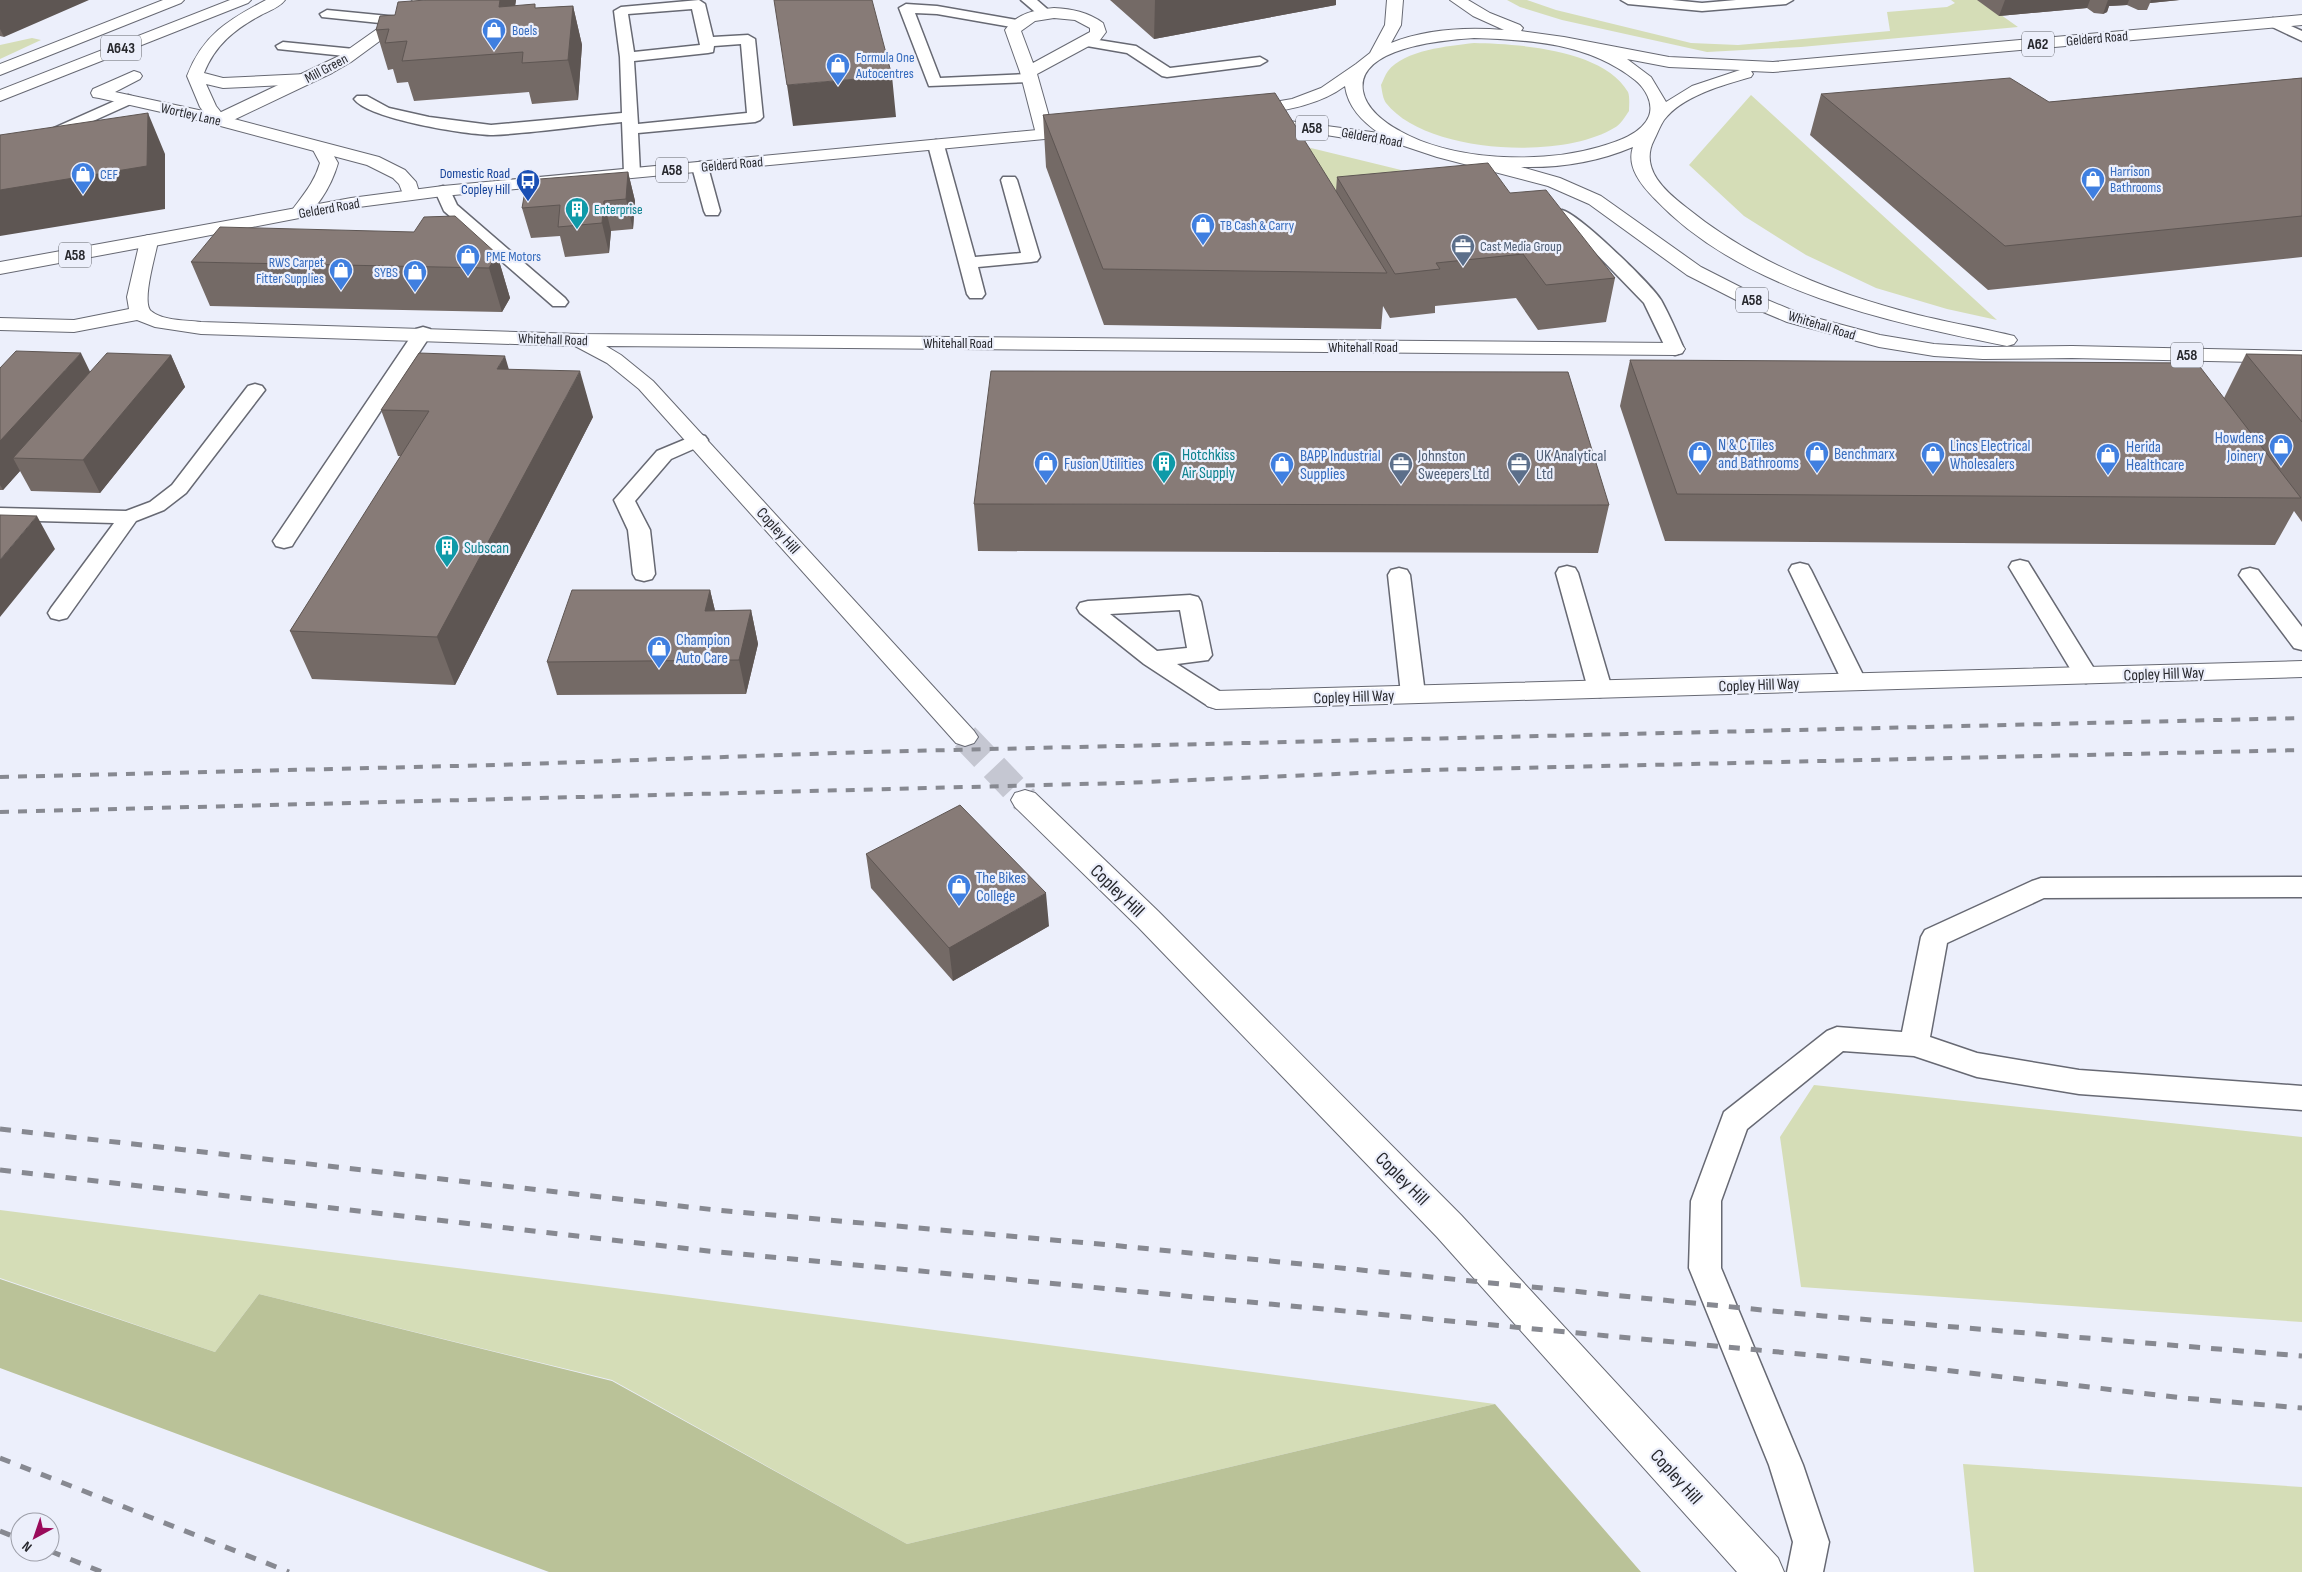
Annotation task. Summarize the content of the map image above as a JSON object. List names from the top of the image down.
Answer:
{
  "streets": {
    "main road": [
      "Gelderd Road",
      "A62",
      "A643",
      "Mill Green",
      "Wortley Lane",
      "A58",
      "Whitehall Road",
      "Copley Hill",
      "Copley Hill Way"
    ]
  },
  "crossings": [
    ["Gelderd Road", "Wortley Lane"],
    ["Gelderd Road", "A58"],
    ["Gelderd Road", "Whitehall Road"],
    ["Mill Green", "Wortley Lane"],
    ["A58", "Whitehall Road"],
    ["Whitehall Road", "Copley Hill"]
  ],
  "places": {
    "shop": [
      "Boels",
      "Formula One Autocentres",
      "CEF",
      "Harrison Bathrooms",
      "TB Cash & Carry",
      "PME Motors",
      "RWS Carpet Fitter Supplies",
      "SYBS",
      "Howdens Joinery",
      "N & C Tiles and Bathrooms",
      "Benchmarx",
      "Lincs Electrical Wholesalers",
      "Herida Healthcare",
      "Fusion Utilities",
      "BAPP Industrial Supplies",
      "Champion Auto Care",
      "The Bikes College"
    ],
    "bus stop": ["Domestic Road Copley Hill"],
    "building": ["Enterprise", "Hotchkiss Air Supply", "Subscan"],
    "office": ["Cast Media Group", "Johnston Sweepers Ltd", "UK Analytical Ltd"]
  },
  "north": "bottom left"
}
